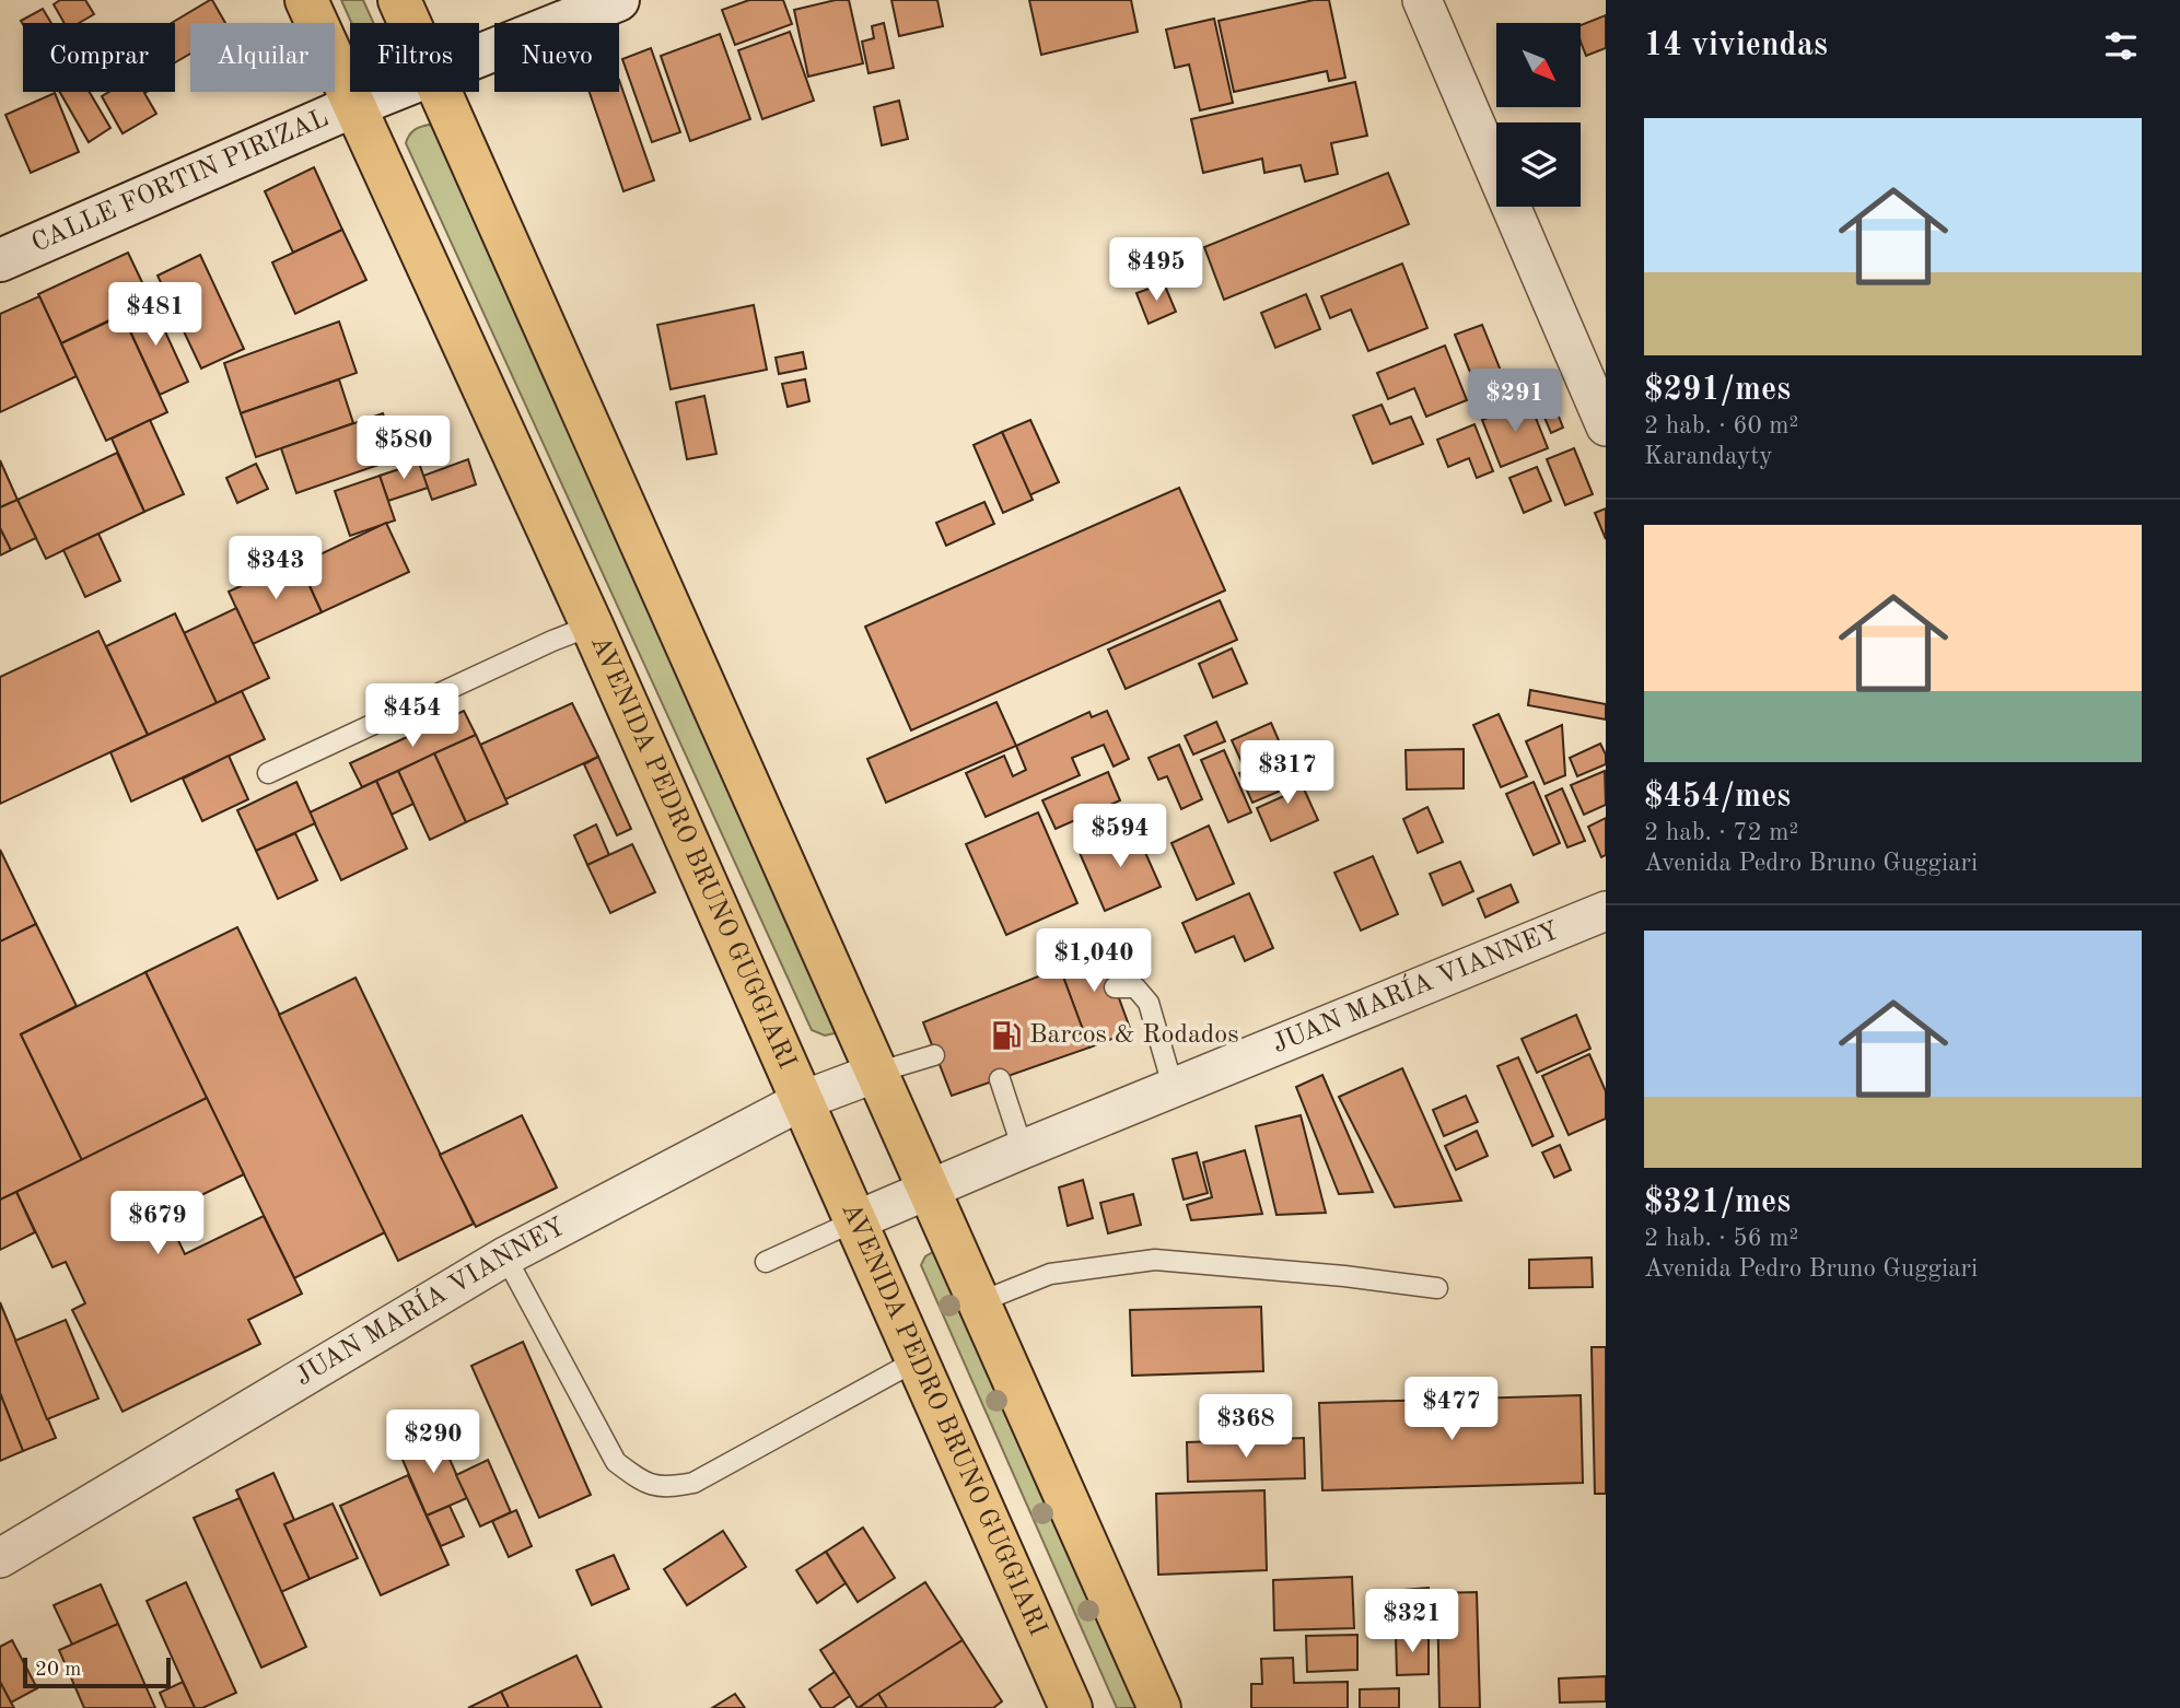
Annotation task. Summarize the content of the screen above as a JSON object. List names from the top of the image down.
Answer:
{
  "streets": {
    "main road": ["AVENIDA PEDRO BRUNO GUGGIARI"],
    "street": ["CALLE FORTIN PIRIZAL", "JUAN MARÍA VIANNEY"]
  },
  "crossings": [
    ["CALLE FORTIN PIRIZAL", "AVENIDA PEDRO BRUNO GUGGIARI"],
    ["AVENIDA PEDRO BRUNO GUGGIARI", "JUAN MARÍA VIANNEY"]
  ],
  "places": {
    "fuel station": ["Barcos & Rodados"]
  },
  "scale_bar": "20 m",
  "north": "bottom right",
  "page": {
    "heading": "14 viviendas",
    "chip": [
      "Comprar",
      "Alquilar",
      "Filtros",
      "Nuevo"
    ],
    "list": [
      {
        "name": "$291/mes",
        "note": "2 hab. · 60 m² · Karandayty"
      },
      {
        "name": "$454/mes",
        "note": "2 hab. · 72 m² · Avenida Pedro Bruno Guggiari"
      },
      {
        "name": "$321/mes",
        "note": "2 hab. · 56 m² · Avenida Pedro Bruno Guggiari"
      }
    ],
    "price": [
      "$495",
      "$481",
      "$291",
      "$580",
      "$343",
      "$454",
      "$317",
      "$594",
      "$1,040",
      "$679",
      "$477",
      "$368",
      "$290",
      "$321"
    ],
    "scale": "20 m"
  }
}
